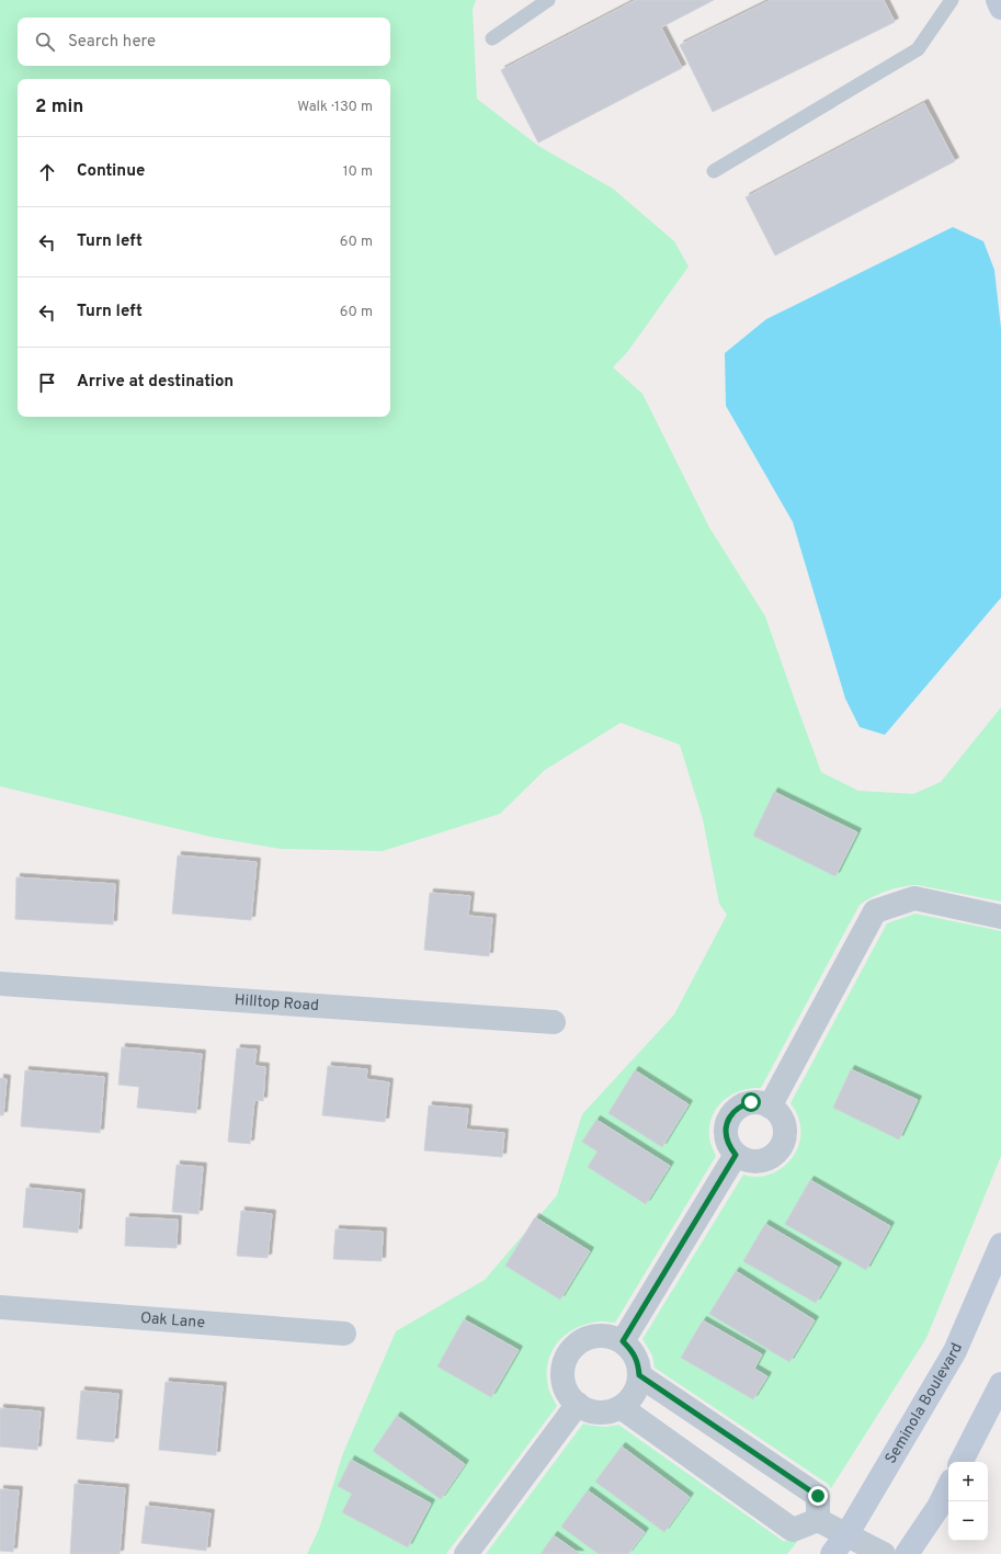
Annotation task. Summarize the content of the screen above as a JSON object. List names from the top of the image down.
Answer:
{
  "streets": {
    "main road": ["Seminola Boulevard"],
    "street": ["Hilltop Road", "Oak Lane"]
  },
  "page": {
    "search": "Search here",
    "heading": ["2 min", "Walk · 130 m"],
    "list": [
      ["Continue", "10 m"],
      ["Turn left", "60 m"],
      ["Turn left", "60 m"],
      "Arrive at destination"
    ],
    "map_buttons": ["+", "−"]
  }
}
